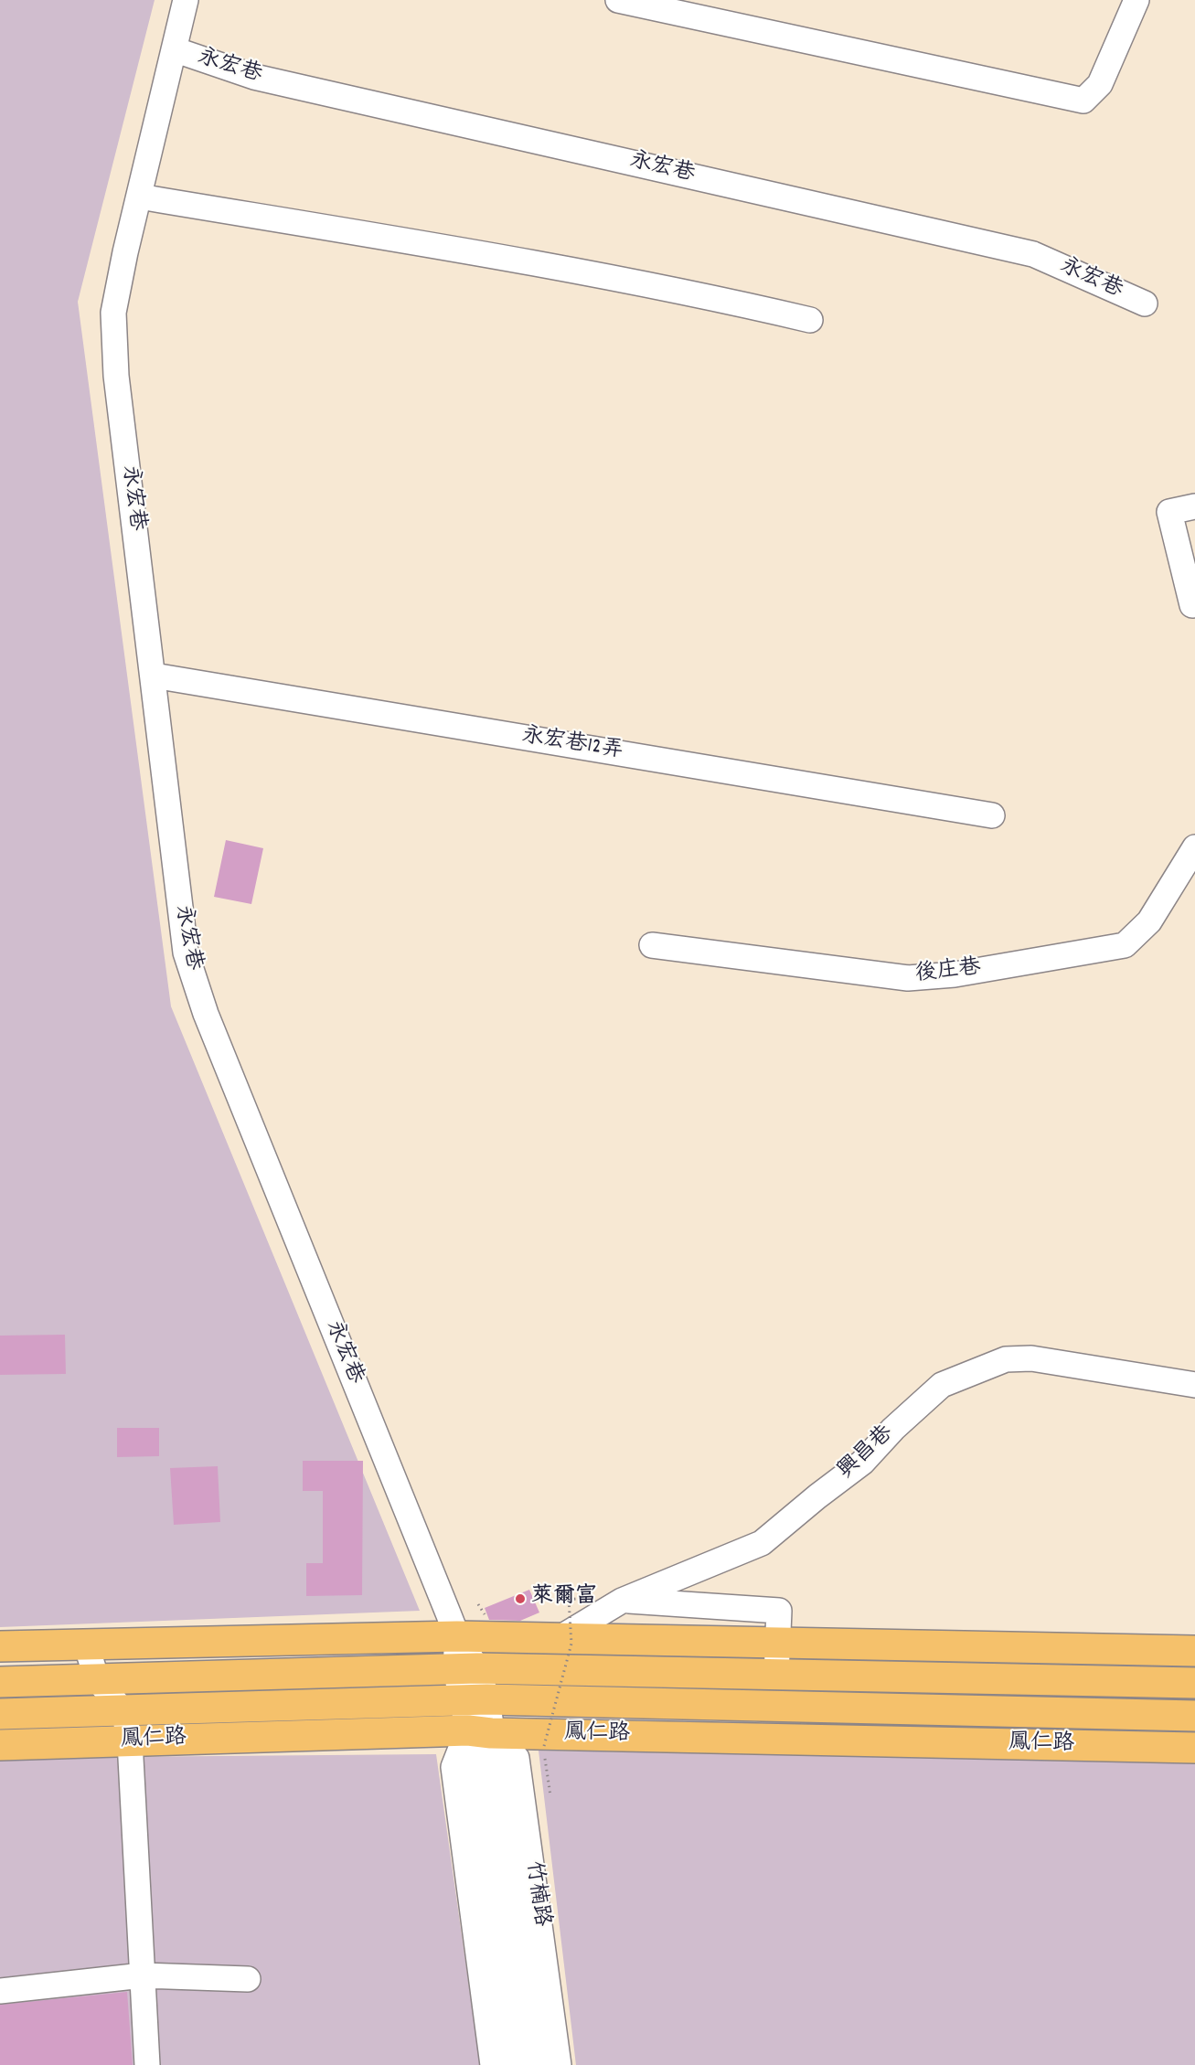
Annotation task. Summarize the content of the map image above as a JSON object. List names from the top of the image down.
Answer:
{
  "streets": {
    "main road": ["鳳仁路"],
    "street": [
      "永宏巷",
      "永宏巷12弄",
      "後庄巷",
      "興昌巷",
      "竹楠路"
    ]
  },
  "crossings": [
    ["永宏巷", "永宏巷12弄"],
    ["永宏巷", "竹楠路"],
    ["鳳仁路", "竹楠路"]
  ],
  "places": ["萊爾富"]
}
